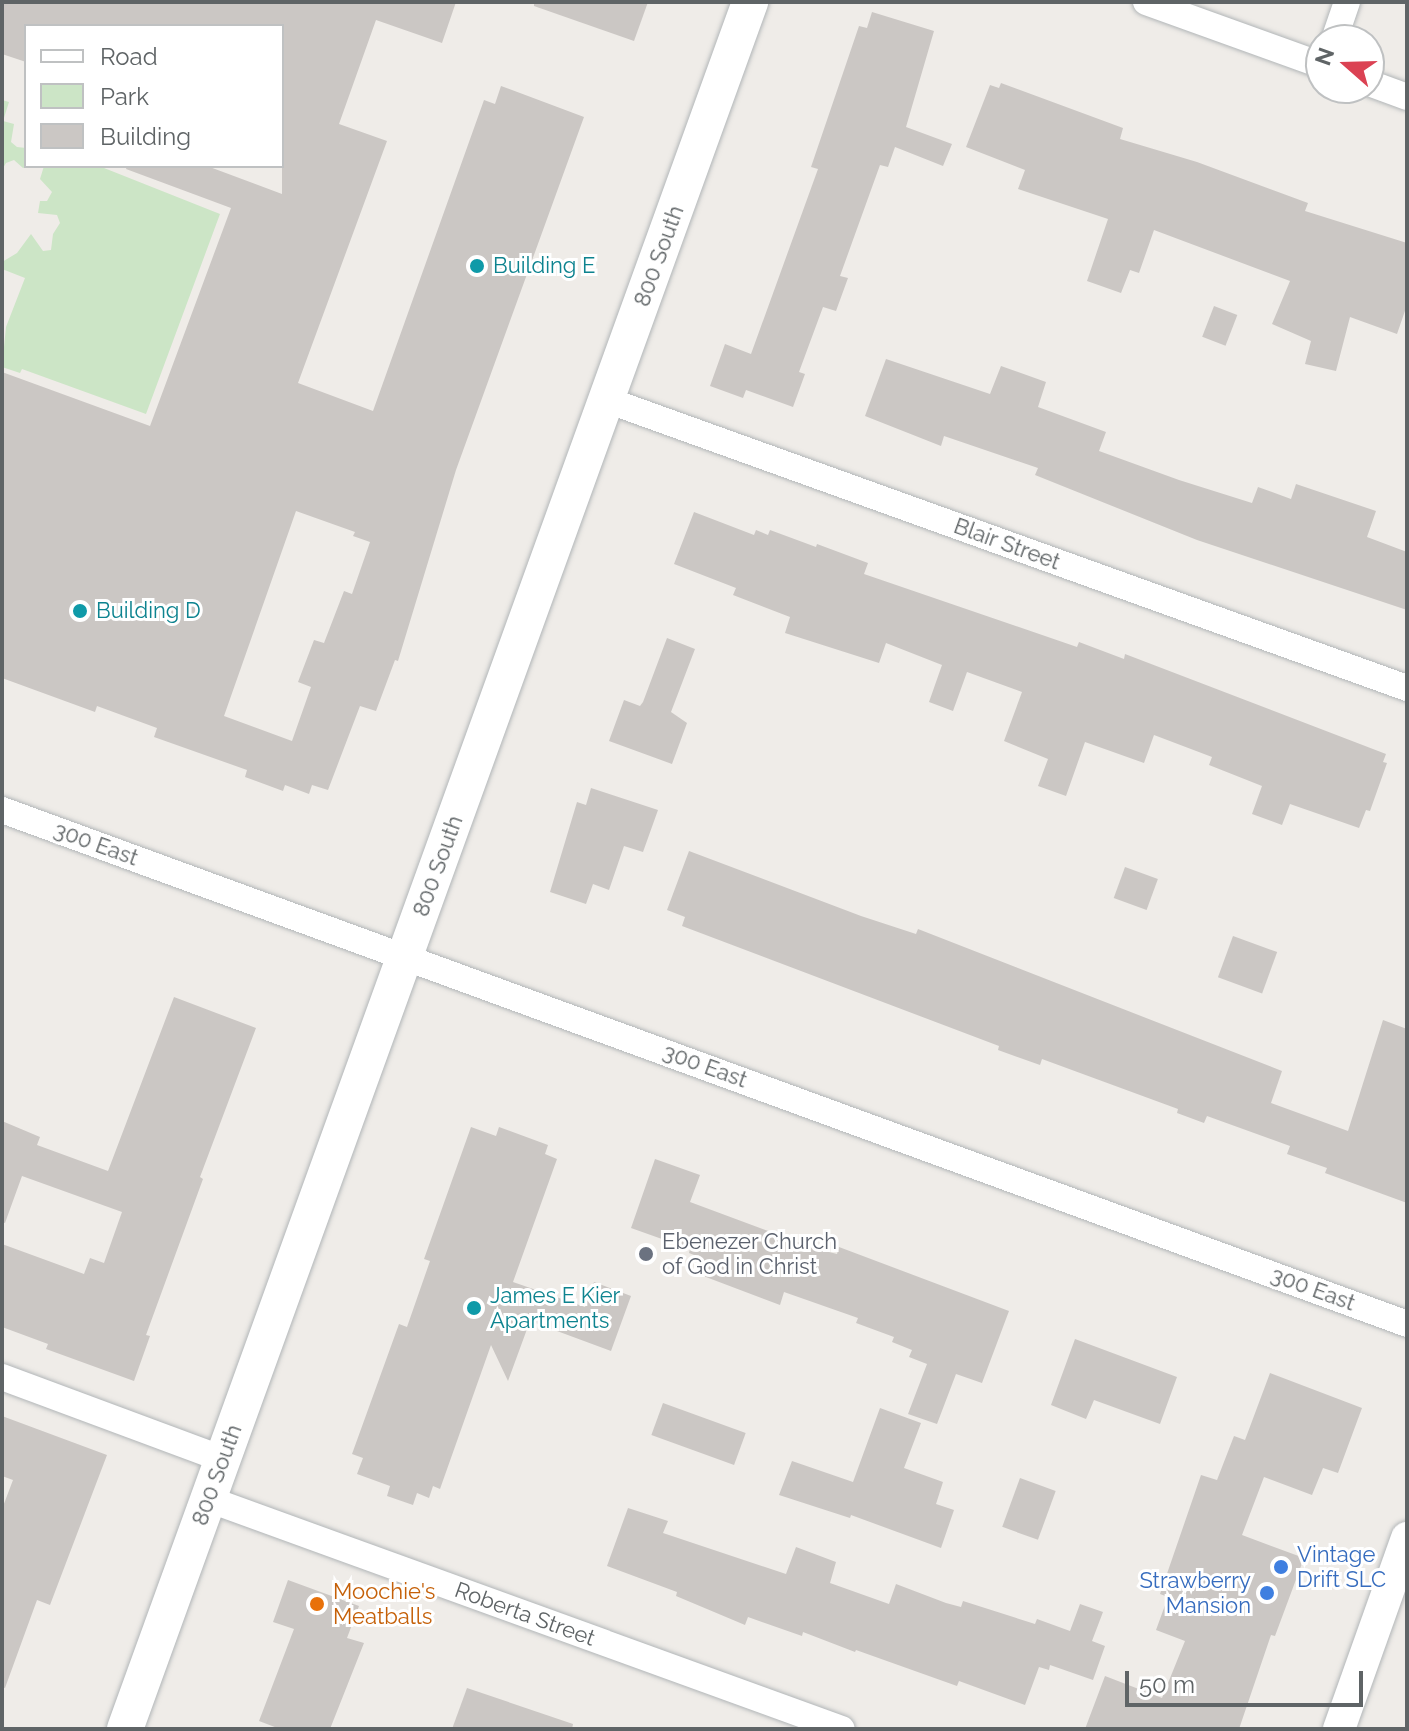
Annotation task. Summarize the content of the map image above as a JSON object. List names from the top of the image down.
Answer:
{
  "streets": {
    "main road": ["800 South"],
    "street": ["Blair Street", "300 East", "Roberta Street"]
  },
  "crossings": [
    ["800 South", "Blair Street"],
    ["800 South", "300 East"],
    ["800 South", "Roberta Street"]
  ],
  "places": [
    "Building E",
    "Building D",
    "Ebenezer Church of God in Christ",
    "James E Kier Apartments",
    "Vintage Drift SLC",
    "Strawberry Mansion",
    "Moochie's Meatballs"
  ],
  "legend": ["Road", "Park", "Building"],
  "scale_bar": "50 m",
  "north": "left"
}
